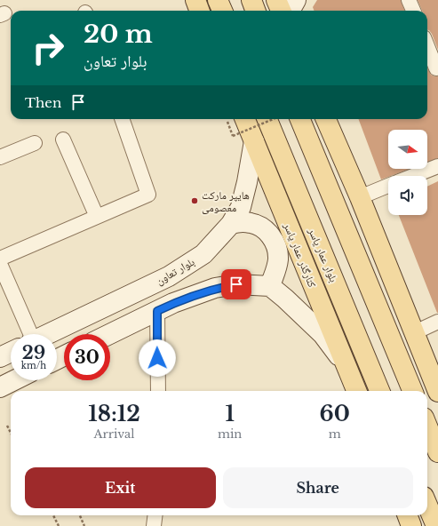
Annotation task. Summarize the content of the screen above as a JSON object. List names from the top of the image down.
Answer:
{
  "streets": {
    "main road": ["کنارگذر عمار یاسر", "بلوار عمار یاسر", "بلوار تعاون"]
  },
  "crossings": [
    ["کنارگذر عمار یاسر", "بلوار تعاون"]
  ],
  "places": ["هایپر مارکت معصومی"],
  "north": "right",
  "page": {
    "turn": ["20 m", "بلوار تعاون"],
    "then": "Then",
    "speed": "29 km/h",
    "limit": "30",
    "eta": [
      "18:12",
      "Arrival",
      "1",
      "min",
      "60",
      "m"
    ],
    "buttons": ["Exit", "Share"]
  }
}
